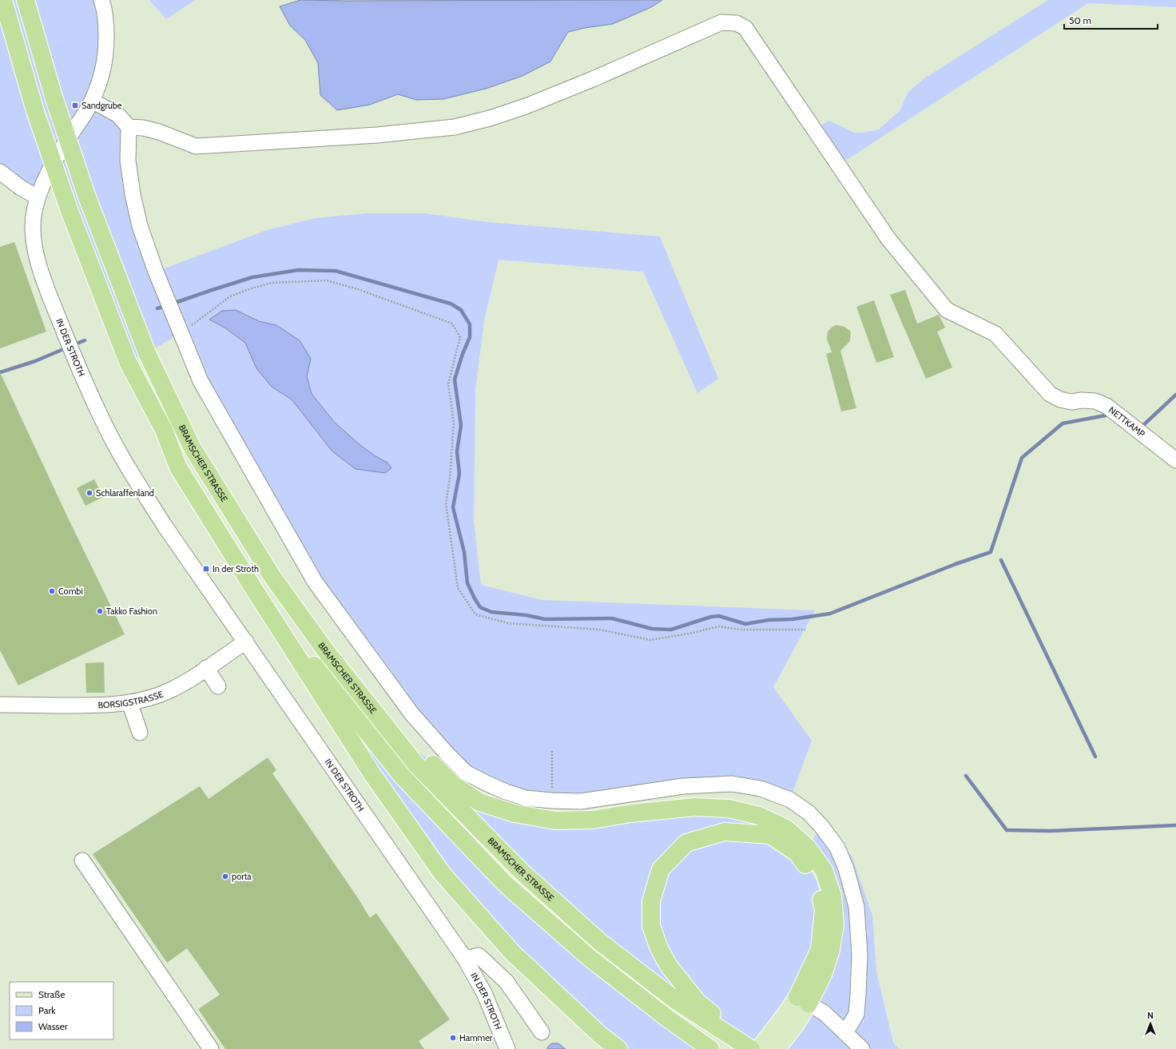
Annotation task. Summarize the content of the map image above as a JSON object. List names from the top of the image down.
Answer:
{
  "streets": {
    "highway": ["BRAMSCHER STRASSE"],
    "street": ["IN DER STROTH", "NETTKAMP", "BORSIGSTRASSE"]
  },
  "crossings": [
    ["IN DER STROTH", "BORSIGSTRASSE"]
  ],
  "places": {
    "transit": ["Sandgrube", "In der Stroth"],
    "other": [
      "Schlaraffenland",
      "Combi",
      "Takko Fashion",
      "porta",
      "Hammer"
    ]
  },
  "legend": ["Straße", "Park", "Wasser"],
  "scale_bar": "50 m",
  "north": "top"
}
